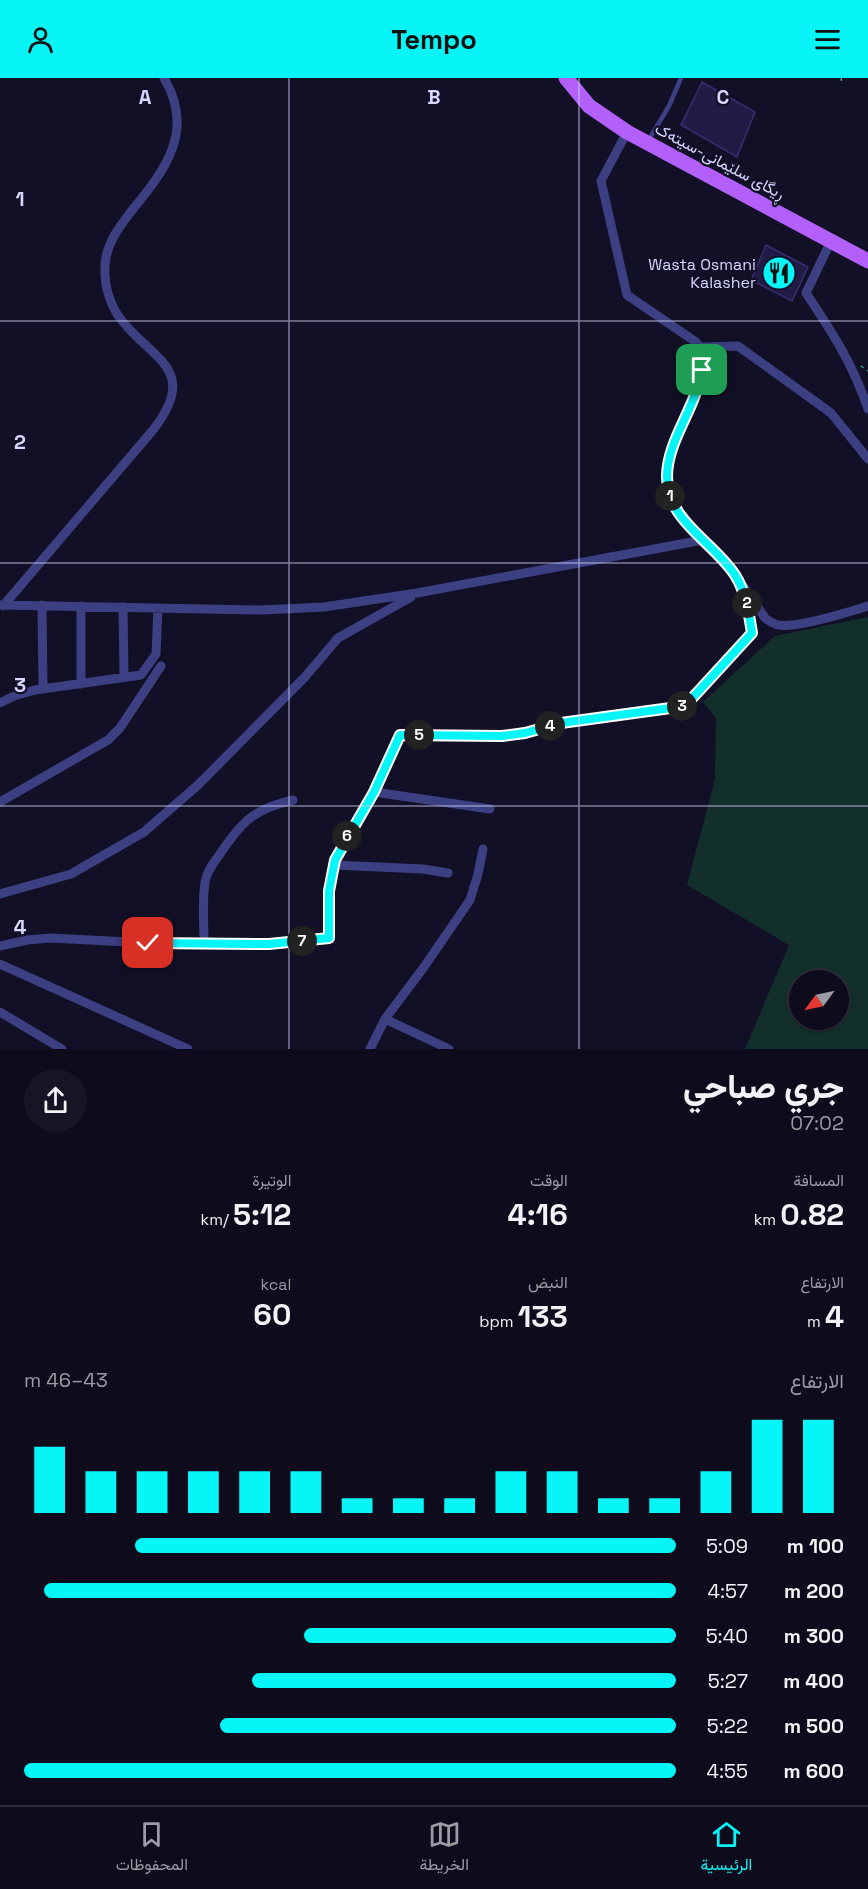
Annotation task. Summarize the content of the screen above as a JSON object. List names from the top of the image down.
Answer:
{
  "streets": {
    "main road": ["ڕیگای سلێمانی-سیتەک"]
  },
  "places": {
    "restaurant": ["Wasta Osmani Kalasher"]
  },
  "north": "bottom left",
  "page": {
    "header": "Tempo",
    "pins": [
      "1",
      "2",
      "3",
      "4",
      "5",
      "6",
      "7"
    ],
    "heading": ["جري صباحي", "07:02"],
    "stats": [
      ["المسافة", "0.82 km"],
      ["الوقت", "4:16"],
      ["الوتيرة", "5:12 /km"],
      ["الارتفاع", "4 m"],
      ["النبض", "133 bpm"],
      ["kcal", "60"]
    ],
    "chart": ["الارتفاع", "43–46 m"],
    "list": [
      {
        "name": "100 m",
        "note": "5:09"
      },
      {
        "name": "200 m",
        "note": "4:57"
      },
      {
        "name": "300 m",
        "note": "5:40"
      },
      {
        "name": "400 m",
        "note": "5:27"
      },
      {
        "name": "500 m",
        "note": "5:22"
      },
      {
        "name": "600 m",
        "note": "4:55"
      }
    ],
    "tabs": ["الرئيسية", "الخريطة", "المحفوظات"]
  },
  "grid": {
    "columns": ["A", "B", "C"],
    "rows": [
      "1",
      "2",
      "3",
      "4"
    ]
  }
}
